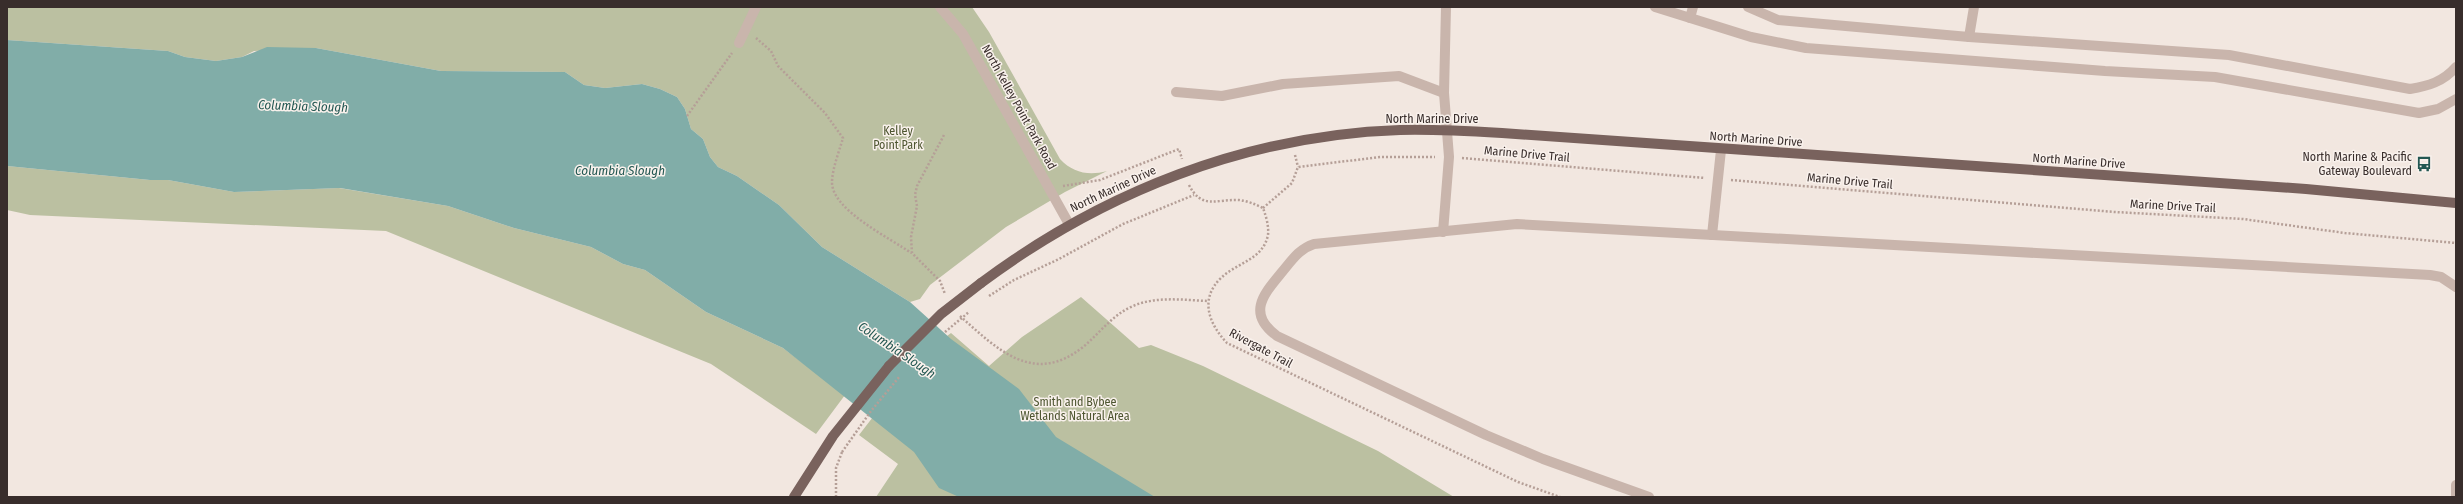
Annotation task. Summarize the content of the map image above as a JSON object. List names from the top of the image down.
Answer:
{
  "streets": {
    "main road": ["North Marine Drive"],
    "street": ["North Kelley Point Park Road"],
    "path": ["Marine Drive Trail", "Rivergate Trail"]
  },
  "crossings": [
    ["North Kelley Point Park Road", "North Marine Drive"]
  ],
  "water": ["Columbia Slough"],
  "parks": ["Kelley Point Park", "Smith and Bybee Wetlands Natural Area"],
  "places": {
    "bus stop": ["North Marine & Pacific Gateway Boulevard"]
  }
}
